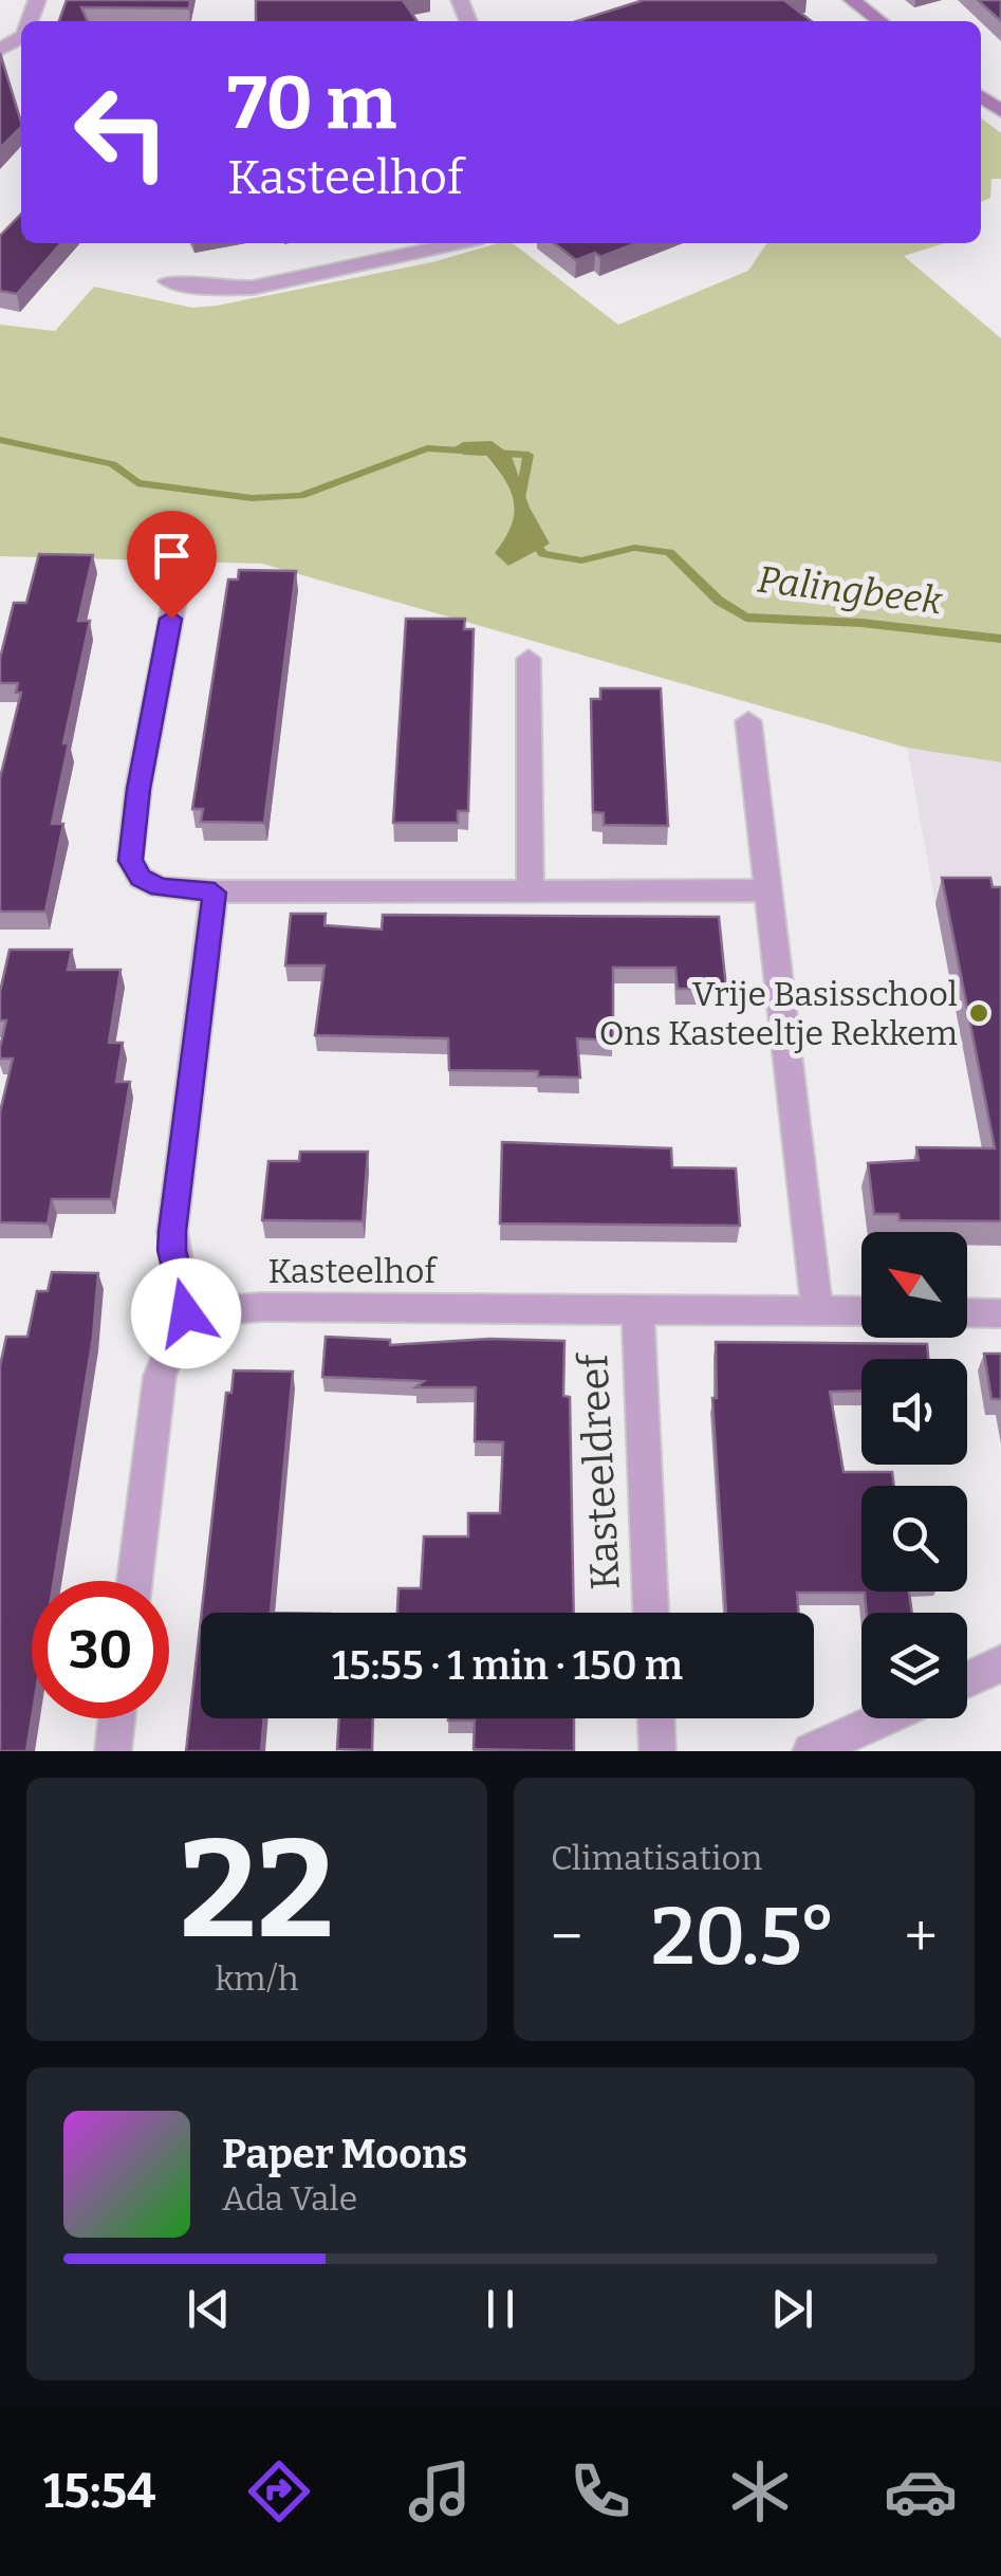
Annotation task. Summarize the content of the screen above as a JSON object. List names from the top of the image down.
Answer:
{
  "streets": {
    "street": ["Kasteelhof", "Kasteeldreef"]
  },
  "crossings": [
    ["Kasteelhof", "Kasteeldreef"]
  ],
  "water": ["Palingbeek"],
  "places": ["Vrije Basisschool Ons Kasteeltje Rekkem"],
  "north": "top left",
  "page": {
    "turn": ["70 m", "Kasteelhof"],
    "limit": "30",
    "trip": "15:55 · 1 min · 150 m",
    "tile": [
      ["22", "km/h"],
      "Climatisation"
    ],
    "heat": ["−", "20.5°", "+"],
    "song": ["Paper Moons", "Ada Vale"],
    "tabs": "15:54"
  }
}
